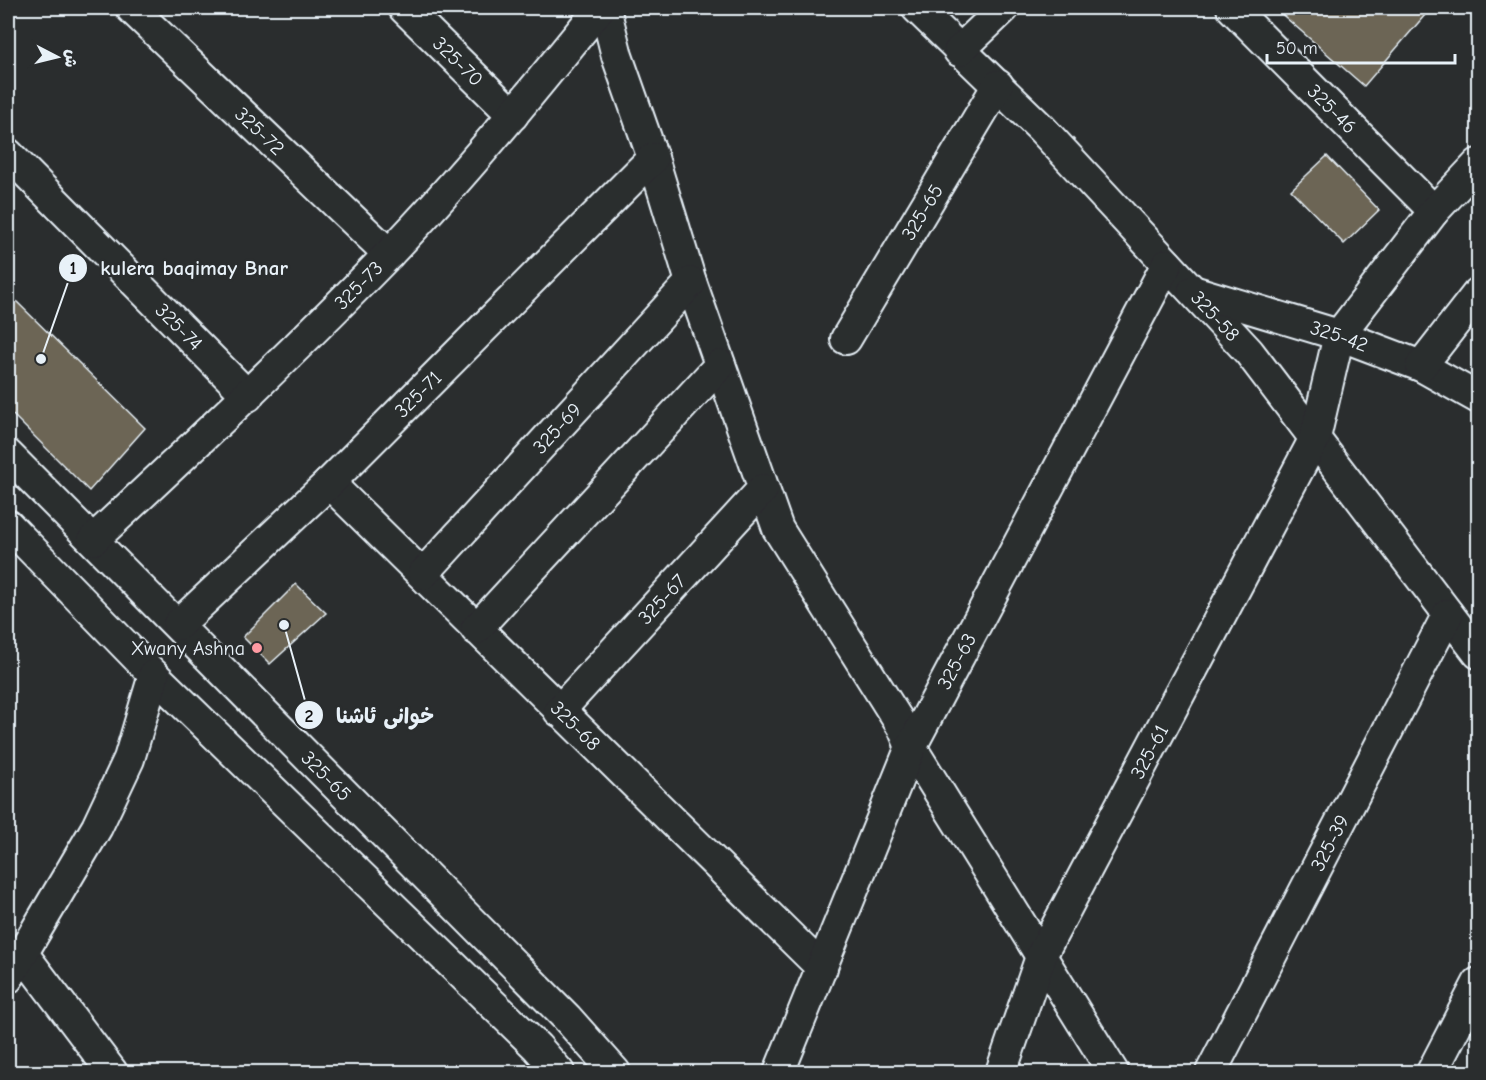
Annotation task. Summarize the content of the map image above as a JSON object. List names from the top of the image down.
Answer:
{
  "streets": {
    "street": [
      "325-70",
      "325-46",
      "325-72",
      "325-65",
      "325-73",
      "325-58",
      "325-74",
      "325-42",
      "325-71",
      "325-69",
      "325-67",
      "325-63",
      "325-68",
      "325-61",
      "325-39"
    ]
  },
  "crossings": [
    ["325-70", "325-73"],
    ["325-72", "325-73"],
    ["325-65", "325-73"],
    ["325-65", "325-58"],
    ["325-65", "325-71"],
    ["325-73", "325-74"],
    ["325-58", "325-42"],
    ["325-58", "325-63"],
    ["325-58", "325-61"],
    ["325-58", "325-39"],
    ["325-42", "325-61"],
    ["325-71", "325-68"],
    ["325-69", "325-68"],
    ["325-67", "325-68"],
    ["325-63", "325-68"]
  ],
  "places": ["kulera baqimay Bnar", "خوانى ئاشنا", "Xwany Ashna"],
  "scale_bar": "50 m",
  "north": "right"
}
